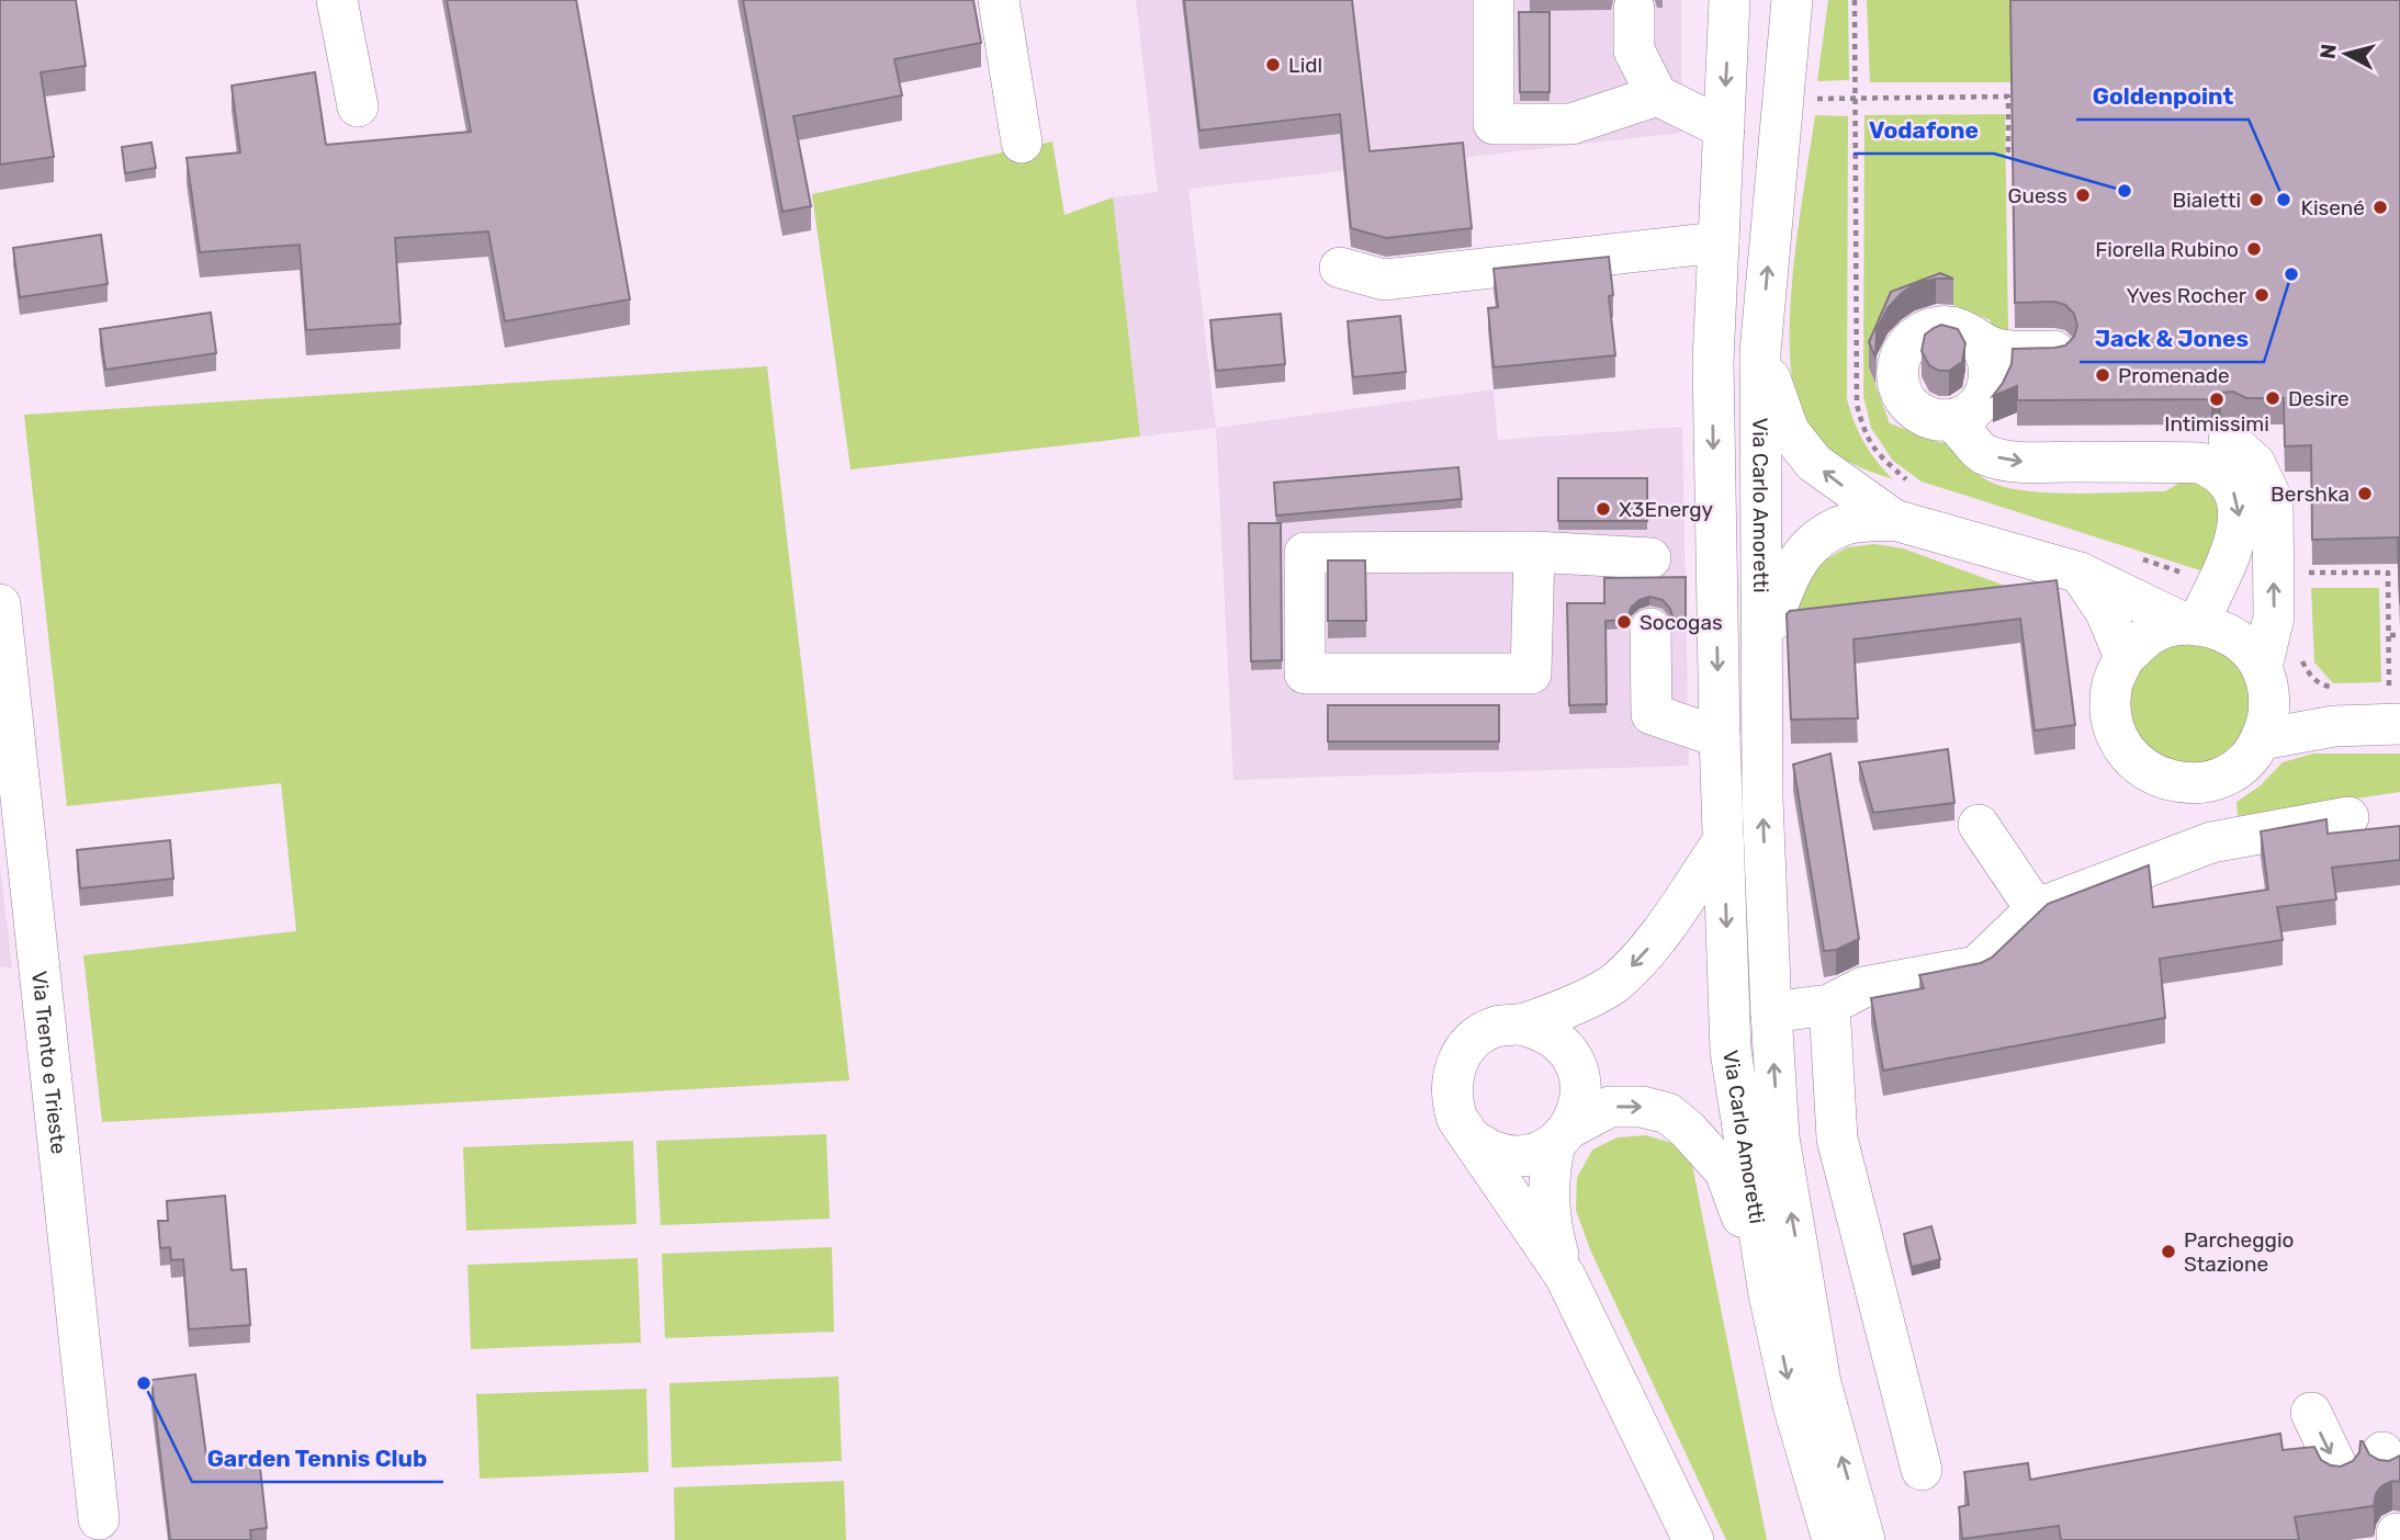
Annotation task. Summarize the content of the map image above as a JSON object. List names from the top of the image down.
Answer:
{
  "streets": {
    "street": ["Via Carlo Amoretti", "Via Trento e Trieste"]
  },
  "places": [
    "Lidl",
    "Vodafone",
    "Guess",
    "Bialetti",
    "Goldenpoint",
    "Kisené",
    "Fiorella Rubino",
    "Jack & Jones",
    "Yves Rocher",
    "Promenade",
    "Desire",
    "Intimissimi",
    "Bershka",
    "X3Energy",
    "Socogas",
    "Parcheggio Stazione",
    "Garden Tennis Club"
  ],
  "north": "left"
}
